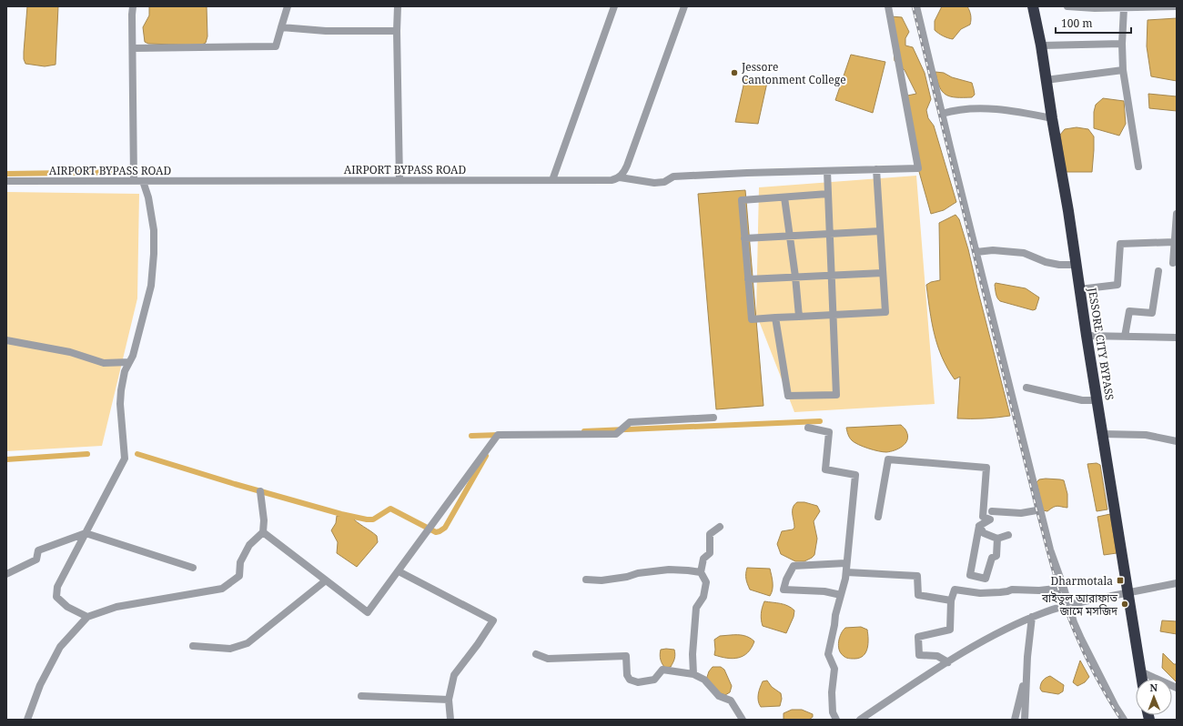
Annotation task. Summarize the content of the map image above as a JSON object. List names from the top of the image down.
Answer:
{
  "streets": {
    "highway": ["JESSORE CITY BYPASS"],
    "street": ["AIRPORT BYPASS ROAD"]
  },
  "places": {
    "other": ["Jessore Cantonment College", "বাইতুল আরাফাত জামে মসজিদ"],
    "transit": ["Dharmotala"]
  },
  "scale_bar": "100 m",
  "north": "top"
}
